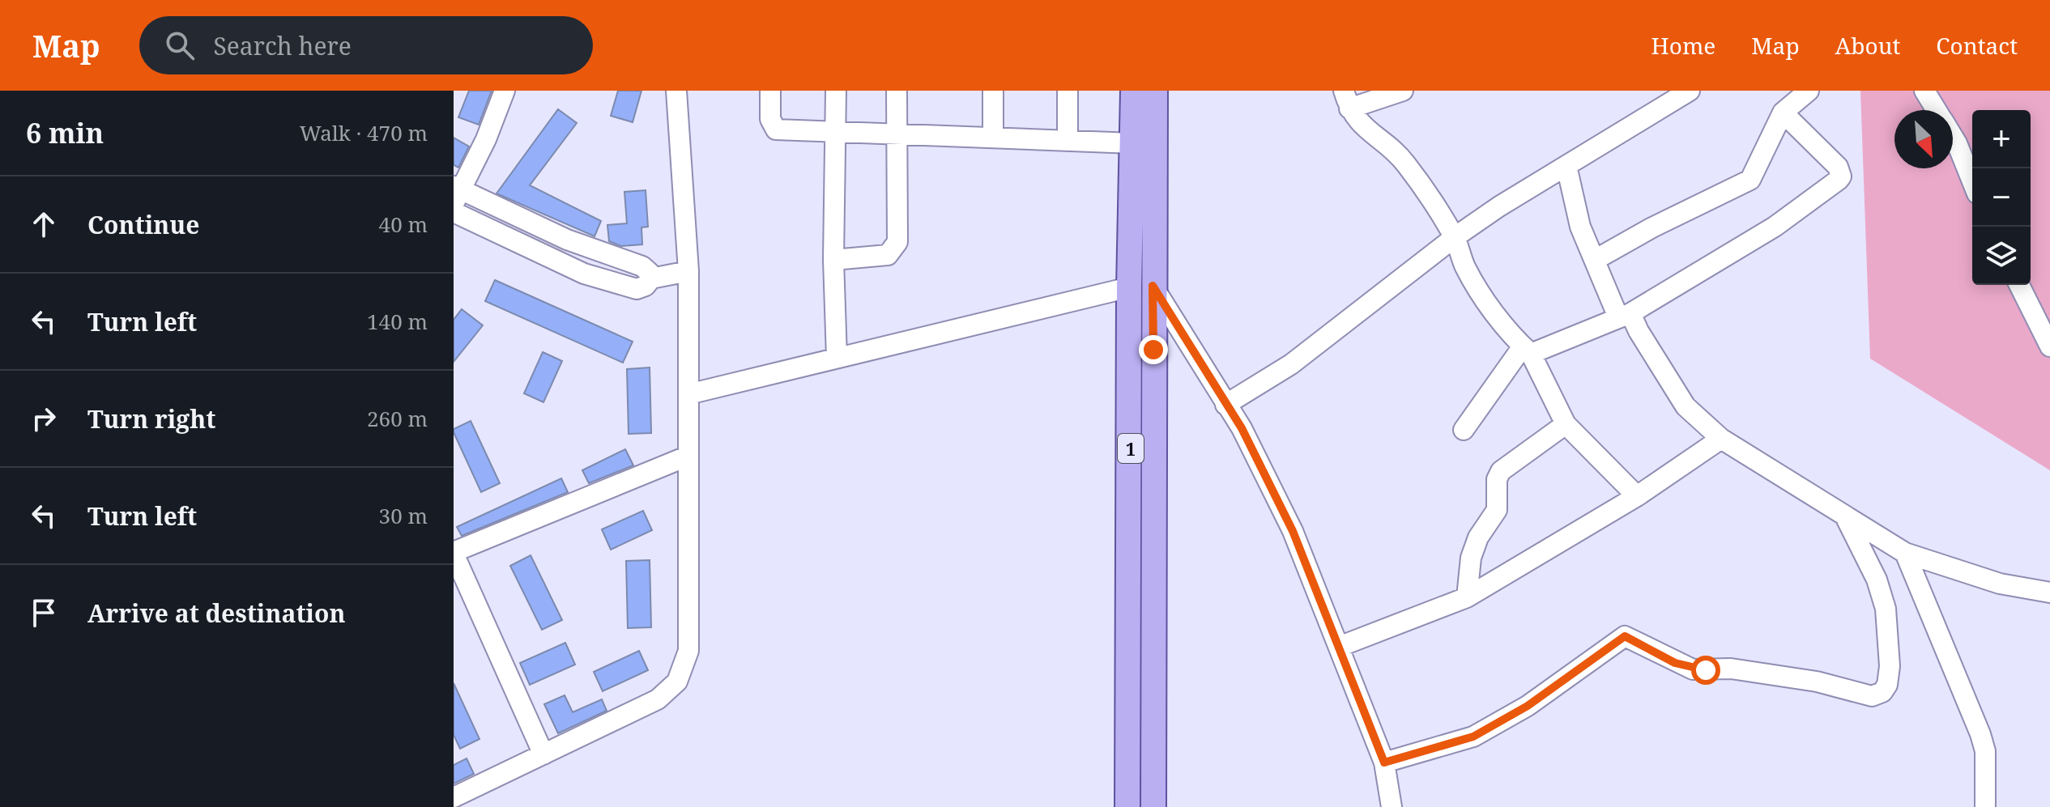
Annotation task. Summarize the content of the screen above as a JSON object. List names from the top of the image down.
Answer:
{
  "streets": {
    "main road": ["1"]
  },
  "north": "bottom right",
  "page": {
    "header": "Map",
    "search": "Search here",
    "nav": [
      "Home",
      "Map",
      "About",
      "Contact"
    ],
    "heading": ["6 min", "Walk · 470 m"],
    "map_buttons": ["+", "−"],
    "list": [
      ["Continue", "40 m"],
      ["Turn left", "140 m"],
      ["Turn right", "260 m"],
      ["Turn left", "30 m"],
      "Arrive at destination"
    ]
  }
}
